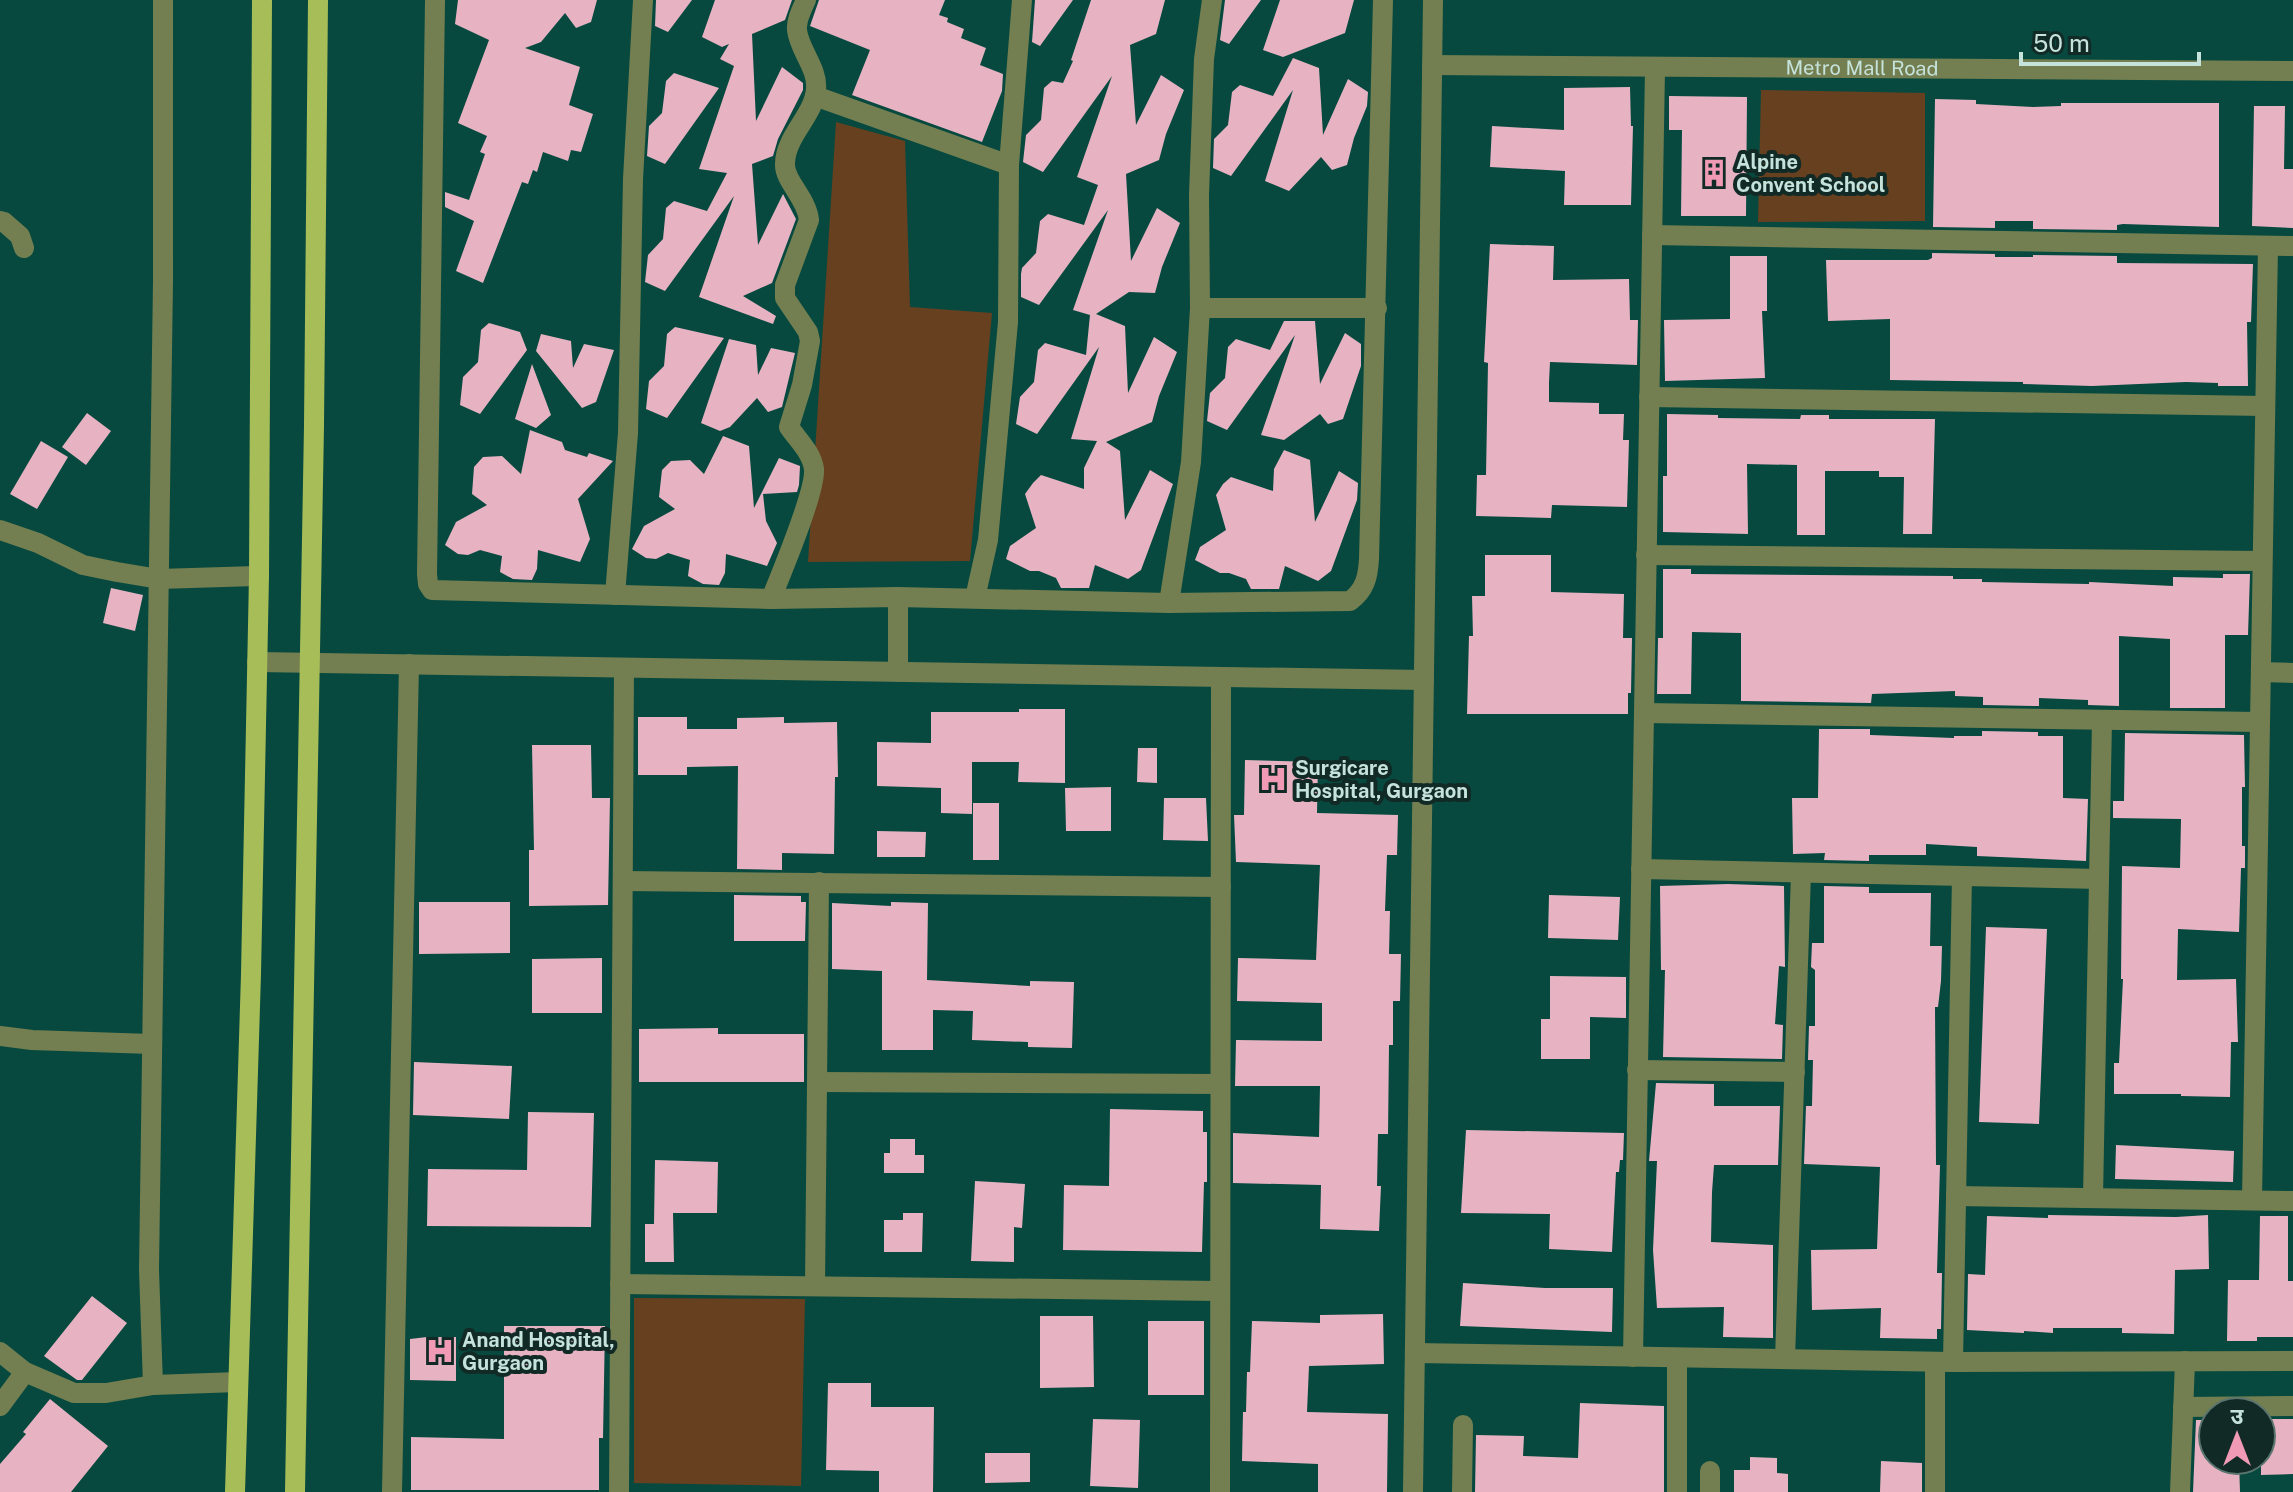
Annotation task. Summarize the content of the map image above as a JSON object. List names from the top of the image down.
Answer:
{
  "streets": {
    "street": ["Metro Mall Road"]
  },
  "places": {
    "building": ["Alpine Convent School"],
    "hospital": ["Surgicare Hospital, Gurgaon", "Anand Hospital, Gurgaon"]
  },
  "scale_bar": "50 m",
  "north": "top"
}
